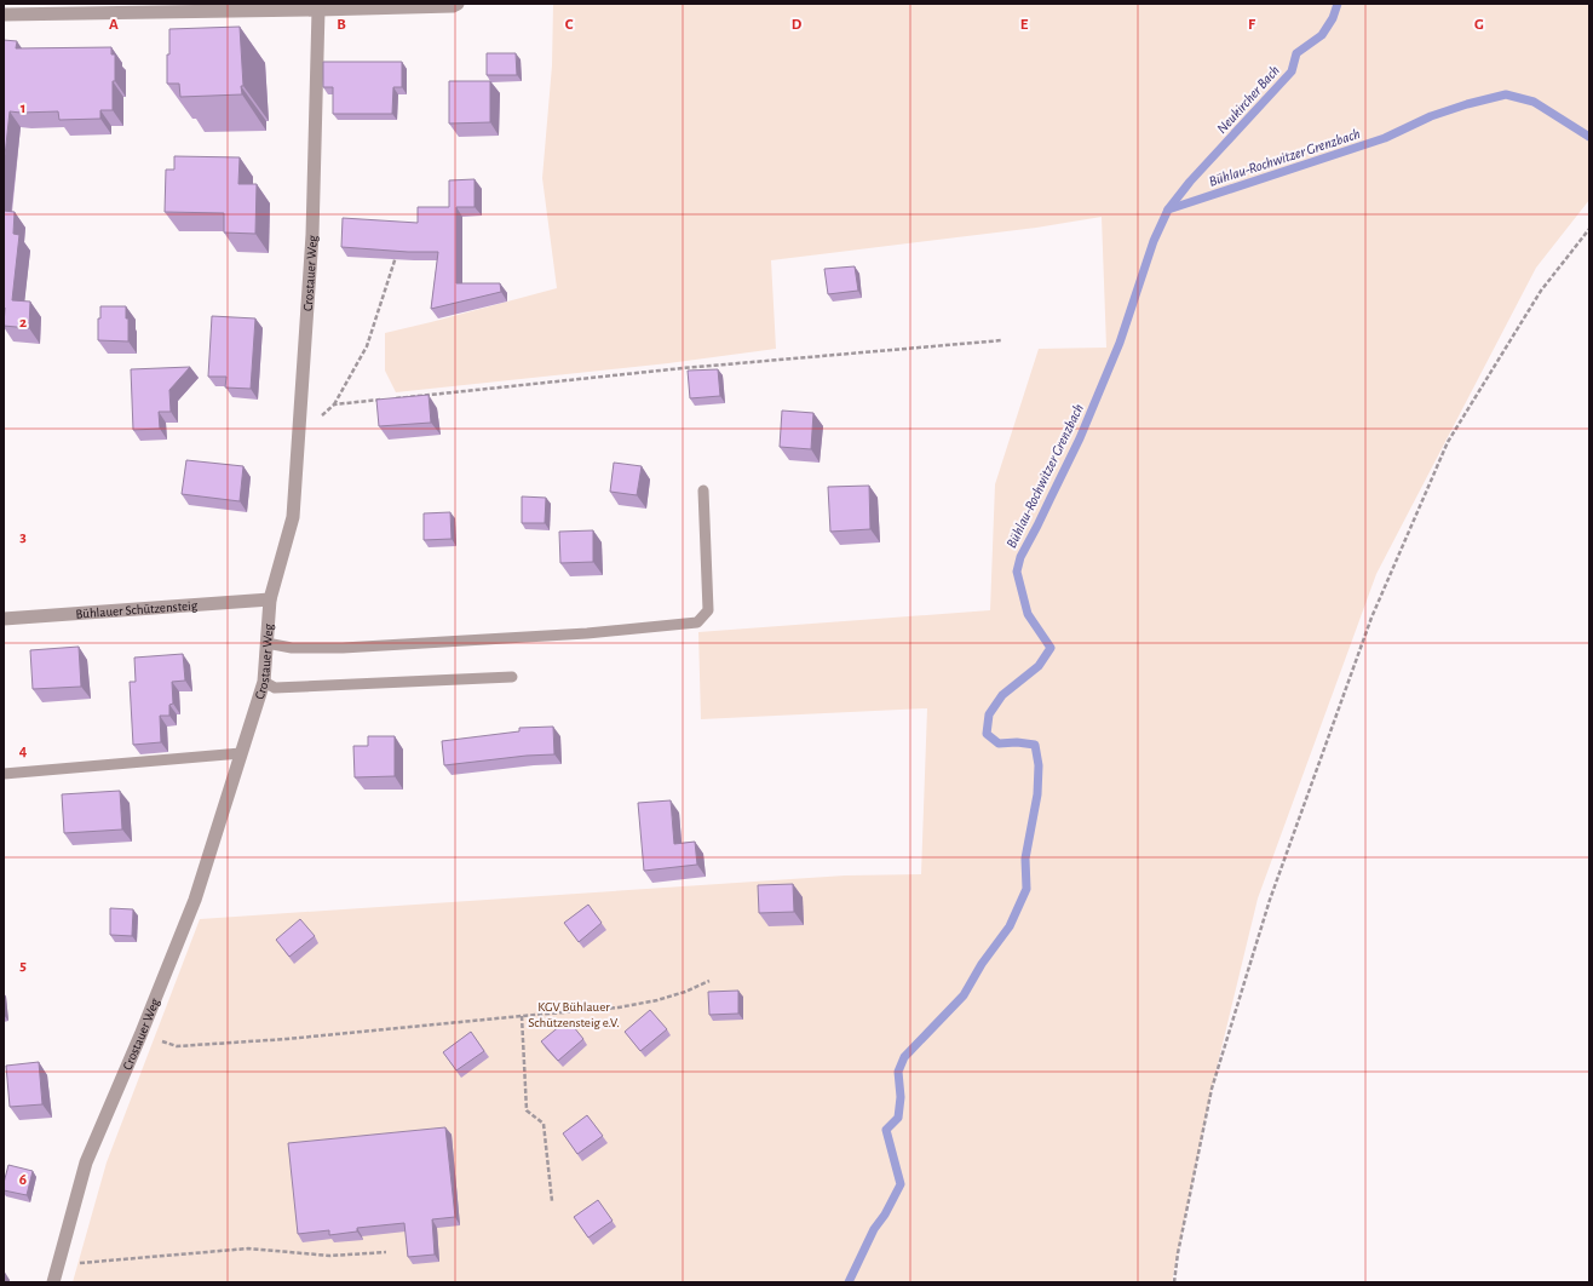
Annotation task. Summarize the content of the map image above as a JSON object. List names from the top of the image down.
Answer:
{
  "streets": {
    "street": ["Crostauer Weg", "Bühlauer Schützensteig"]
  },
  "crossings": [
    ["Crostauer Weg", "Bühlauer Schützensteig"]
  ],
  "water": ["Neukircher Bach", "Bühlau-Rochwitzer Grenzbach"],
  "parks": ["KGV Bühlauer Schützensteig e.V."],
  "grid": {
    "columns": [
      "A",
      "B",
      "C",
      "D",
      "E",
      "F",
      "G"
    ],
    "rows": [
      "1",
      "2",
      "3",
      "4",
      "5",
      "6"
    ]
  }
}
